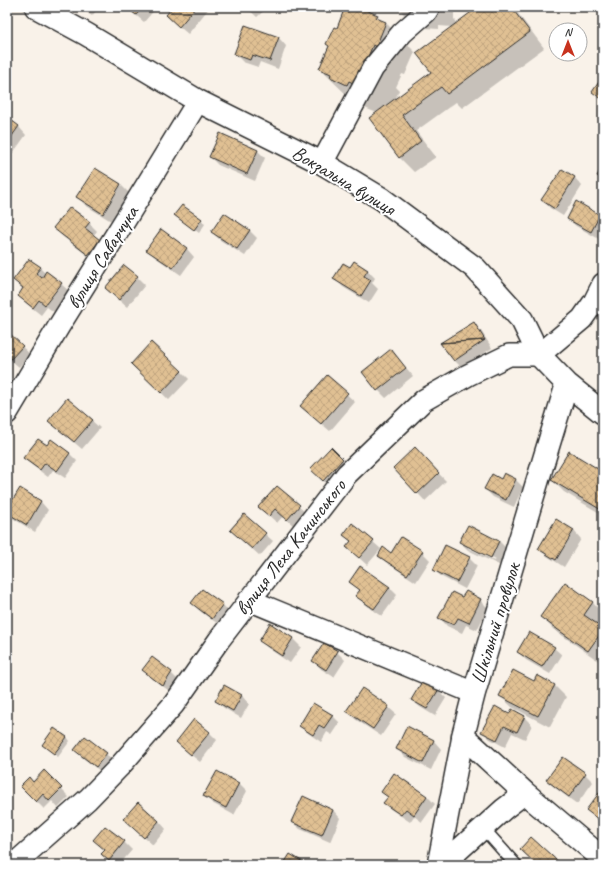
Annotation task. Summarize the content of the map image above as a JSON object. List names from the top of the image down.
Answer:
{
  "streets": {
    "street": [
      "Вокзальна вулиця",
      "вулиця Саварчука",
      "вулиця Леха Качинського",
      "Шкільний провулок"
    ]
  },
  "crossings": [
    ["Вокзальна вулиця", "вулиця Саварчука"],
    ["Вокзальна вулиця", "вулиця Леха Качинського"],
    ["Вокзальна вулиця", "Шкільний провулок"]
  ],
  "north": "top"
}
